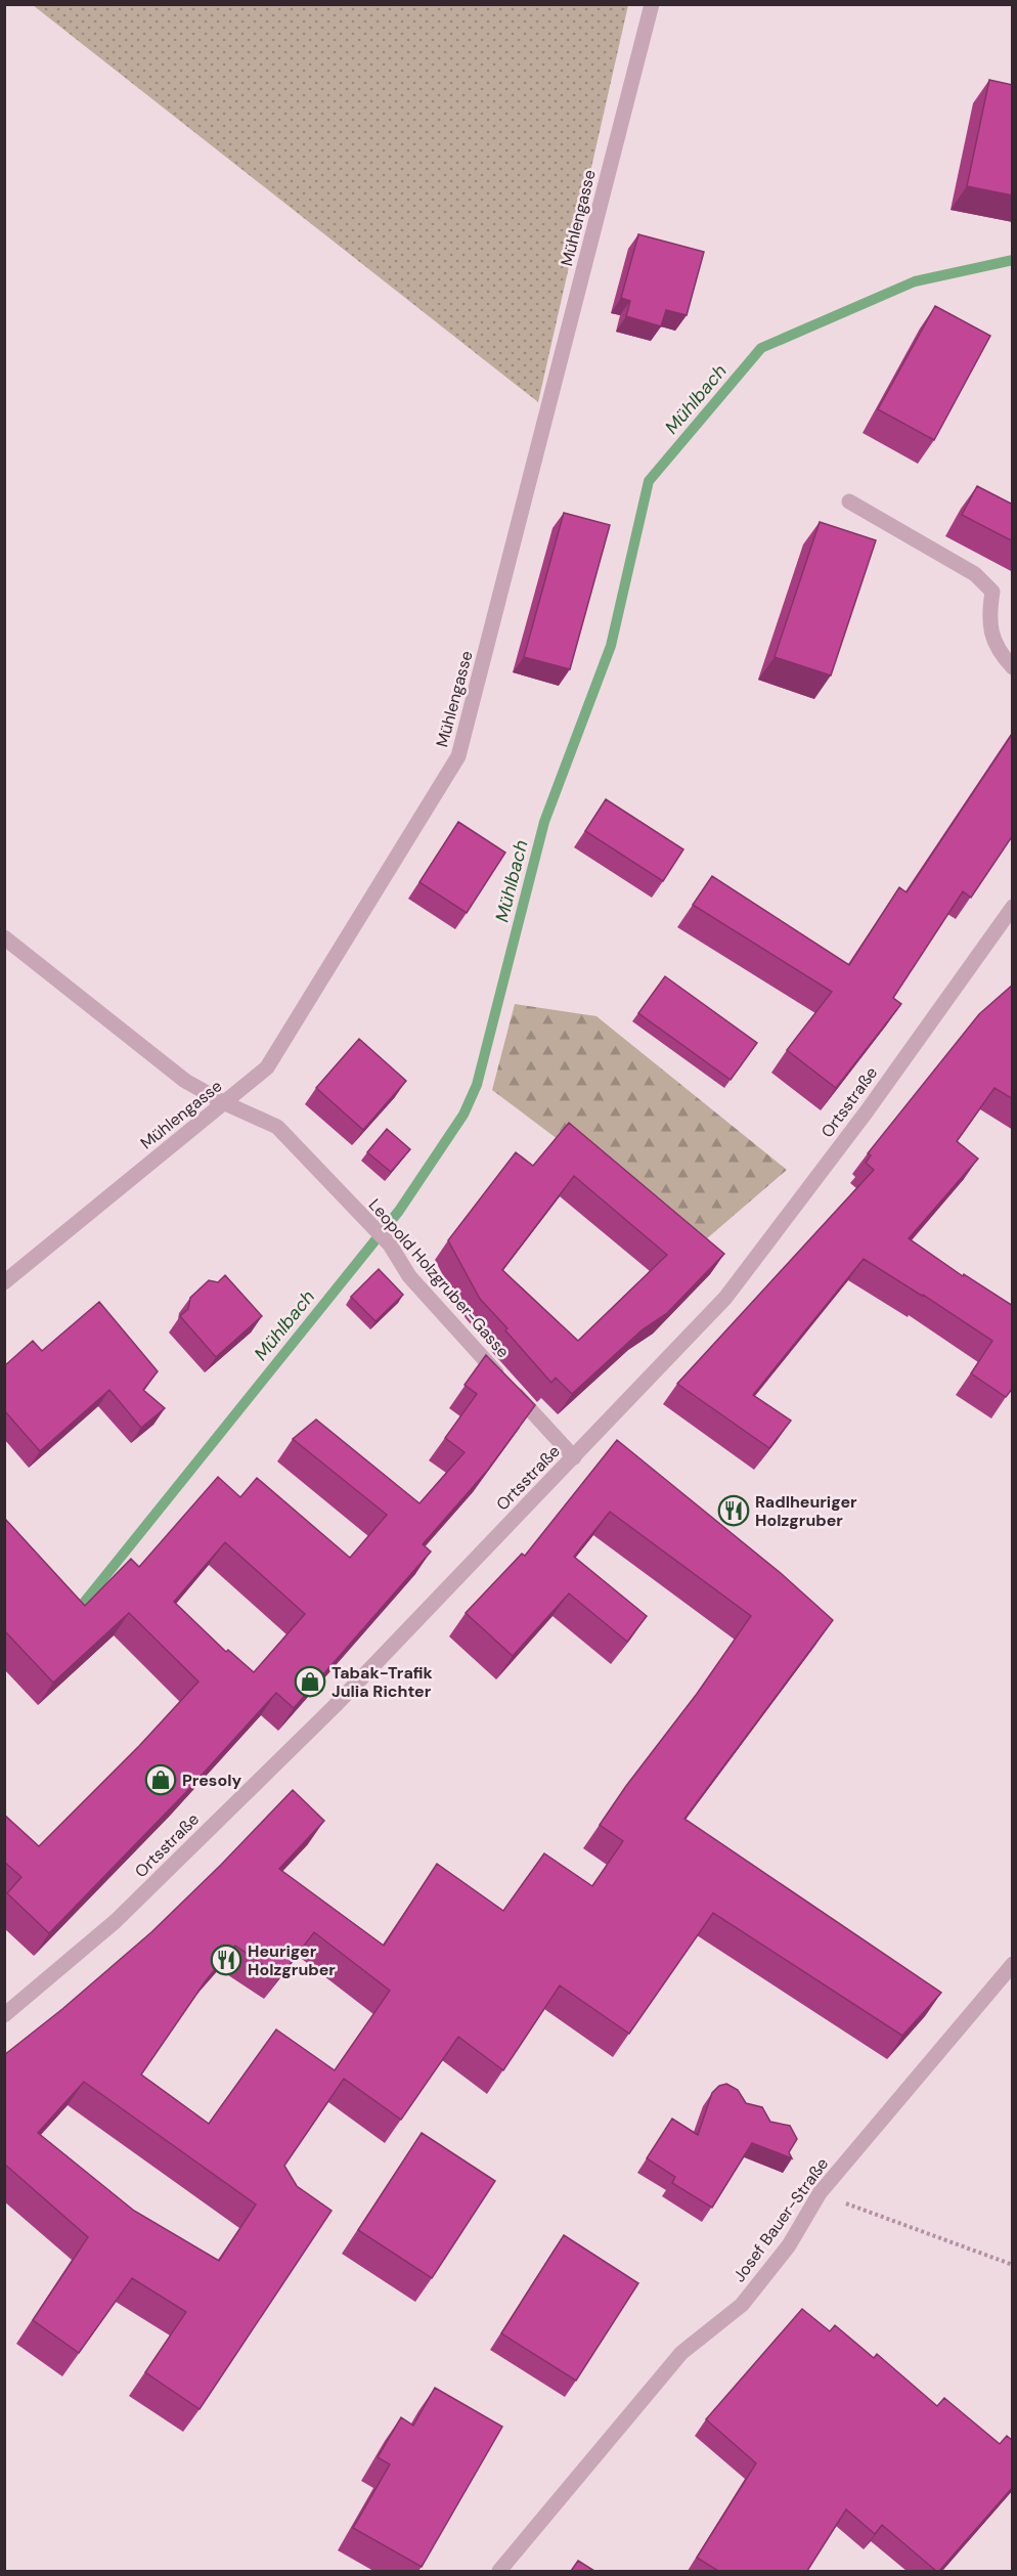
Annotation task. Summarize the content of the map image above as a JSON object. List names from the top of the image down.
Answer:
{
  "streets": {
    "street": [
      "Mühlengasse",
      "Ortsstraße",
      "Leopold Holzgruber-Gasse",
      "Josef Bauer-Straße"
    ]
  },
  "crossings": [
    ["Mühlengasse", "Leopold Holzgruber-Gasse"],
    ["Ortsstraße", "Leopold Holzgruber-Gasse"]
  ],
  "water": ["Mühlbach"],
  "places": {
    "restaurant": ["Radlheuriger Holzgruber", "Heuriger Holzgruber"],
    "shop": ["Tabak-Trafik Julia Richter", "Presoly"]
  }
}
